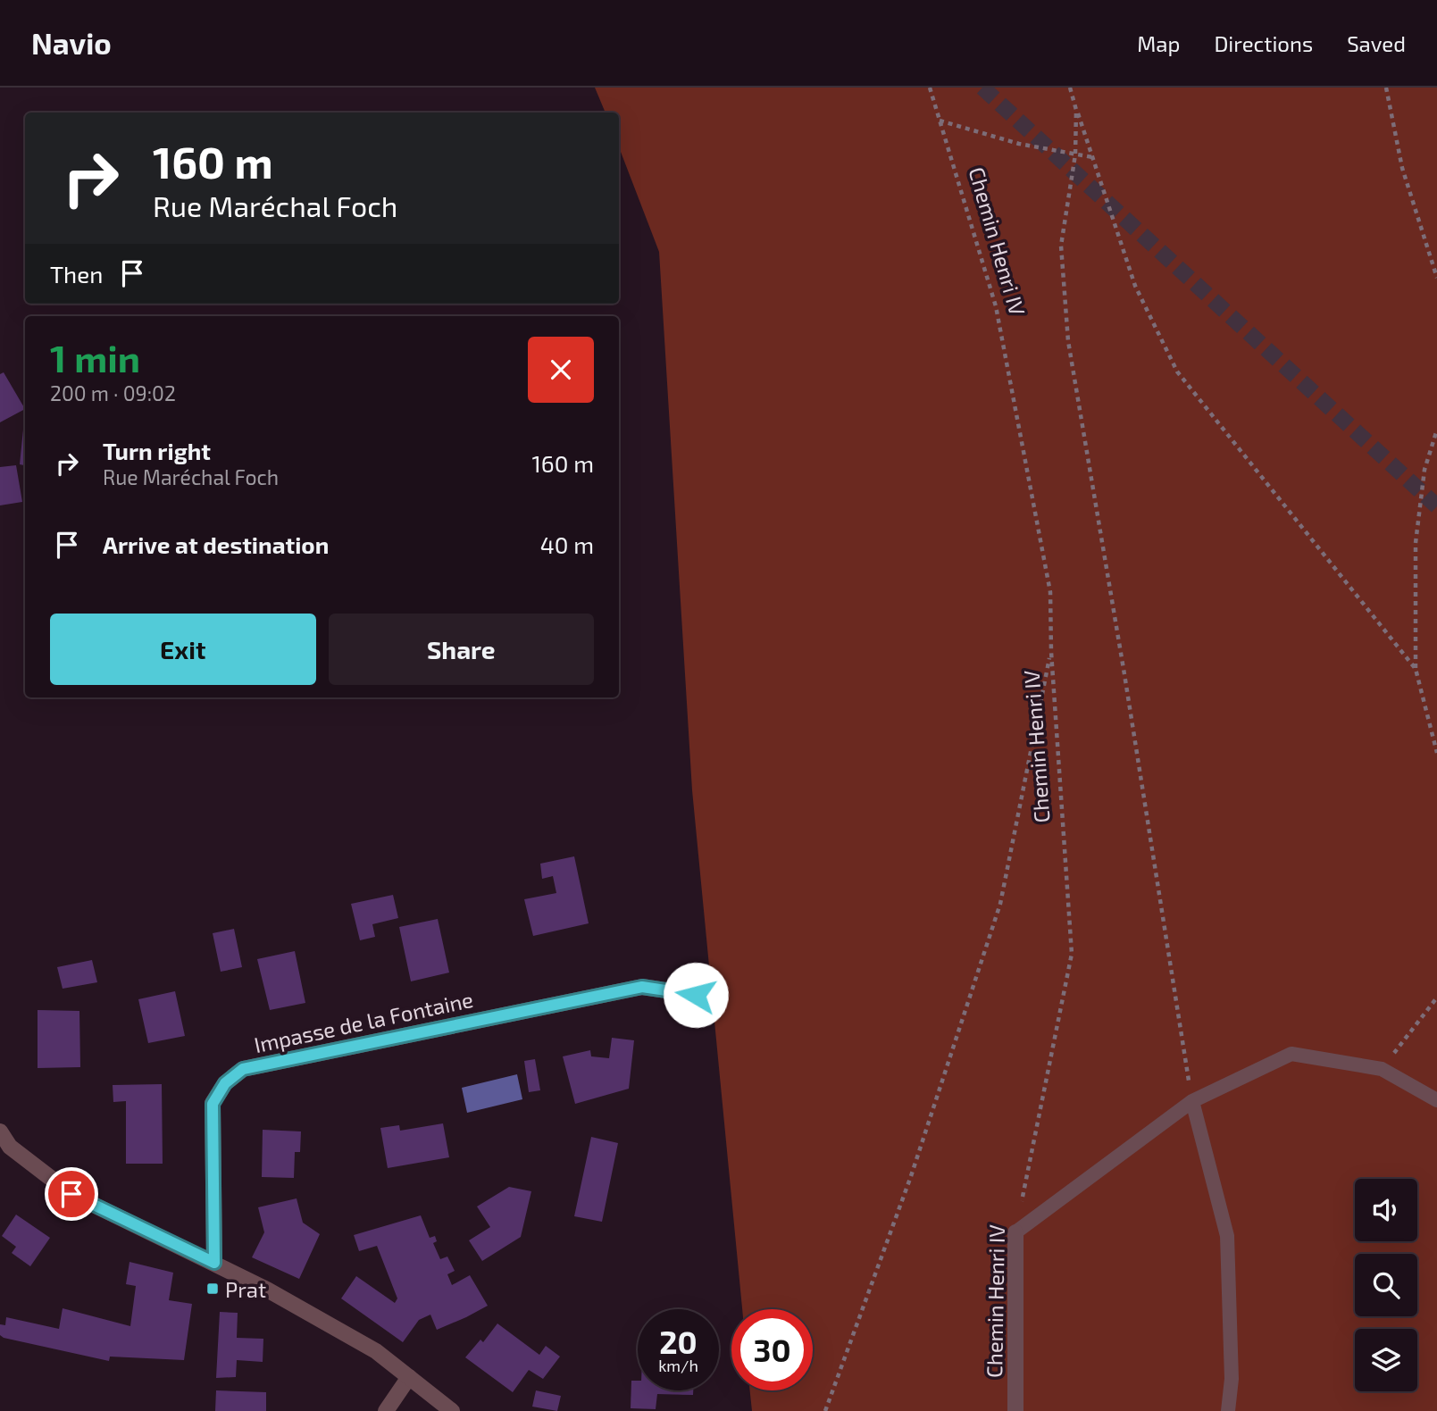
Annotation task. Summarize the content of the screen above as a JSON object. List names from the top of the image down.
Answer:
{
  "streets": {
    "street": ["Chemin Henri IV", "Impasse de la Fontaine"]
  },
  "places": {
    "transit": ["Prat"]
  },
  "page": {
    "header": "Navio",
    "nav": ["Map", "Directions", "Saved"],
    "turn": ["160 m", "Rue Maréchal Foch"],
    "then": "Then",
    "heading": ["1 min", "200 m · 09:02"],
    "list": [
      {
        "name": "Turn right",
        "note": "Rue Maréchal Foch",
        "value": "160 m"
      },
      {
        "name": "Arrive at destination",
        "value": "40 m"
      }
    ],
    "buttons": ["Exit", "Share"],
    "speed": "20 km/h",
    "limit": "30"
  }
}
